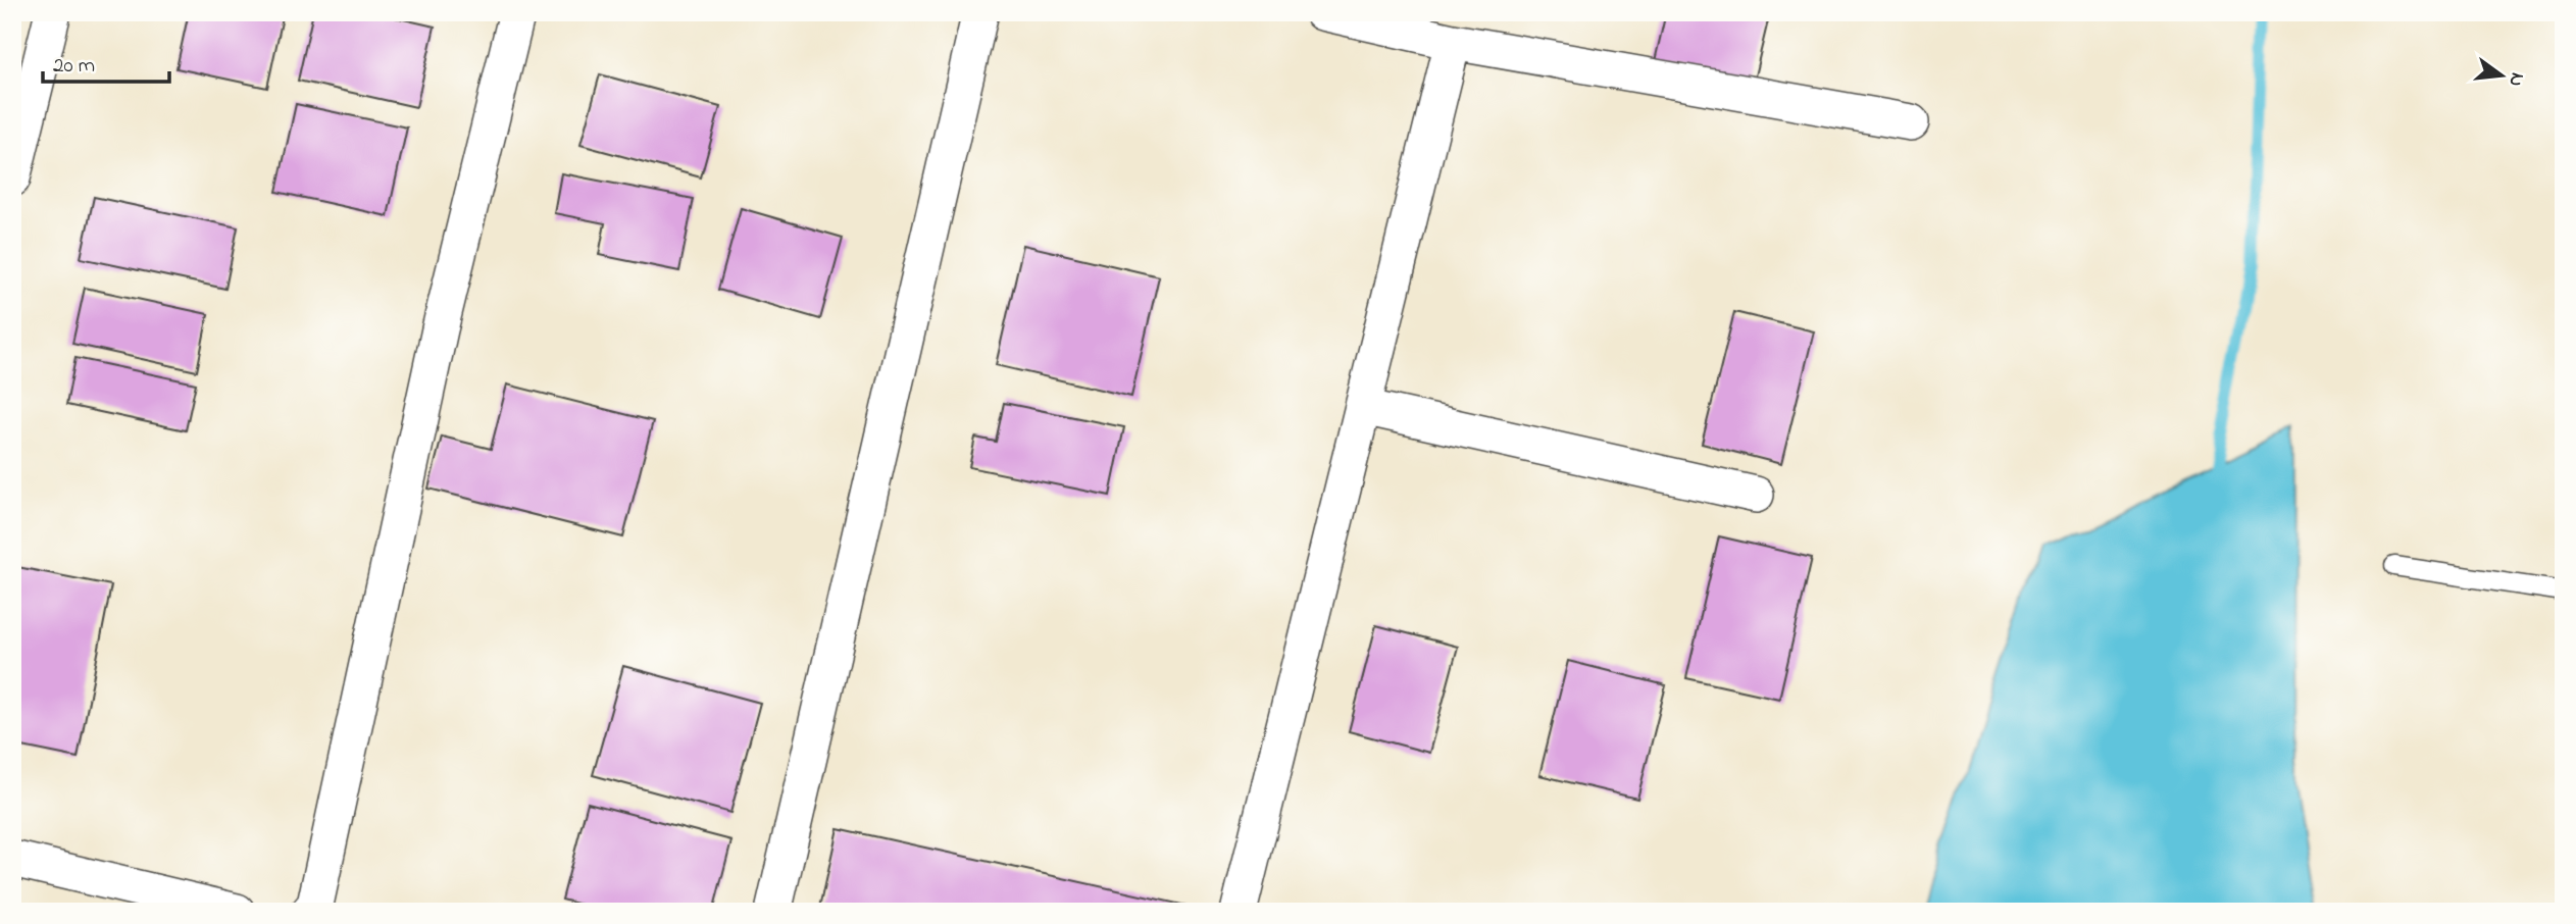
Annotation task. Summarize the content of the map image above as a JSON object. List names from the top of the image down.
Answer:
{
  "scale_bar": "20 m",
  "north": "right"
}
